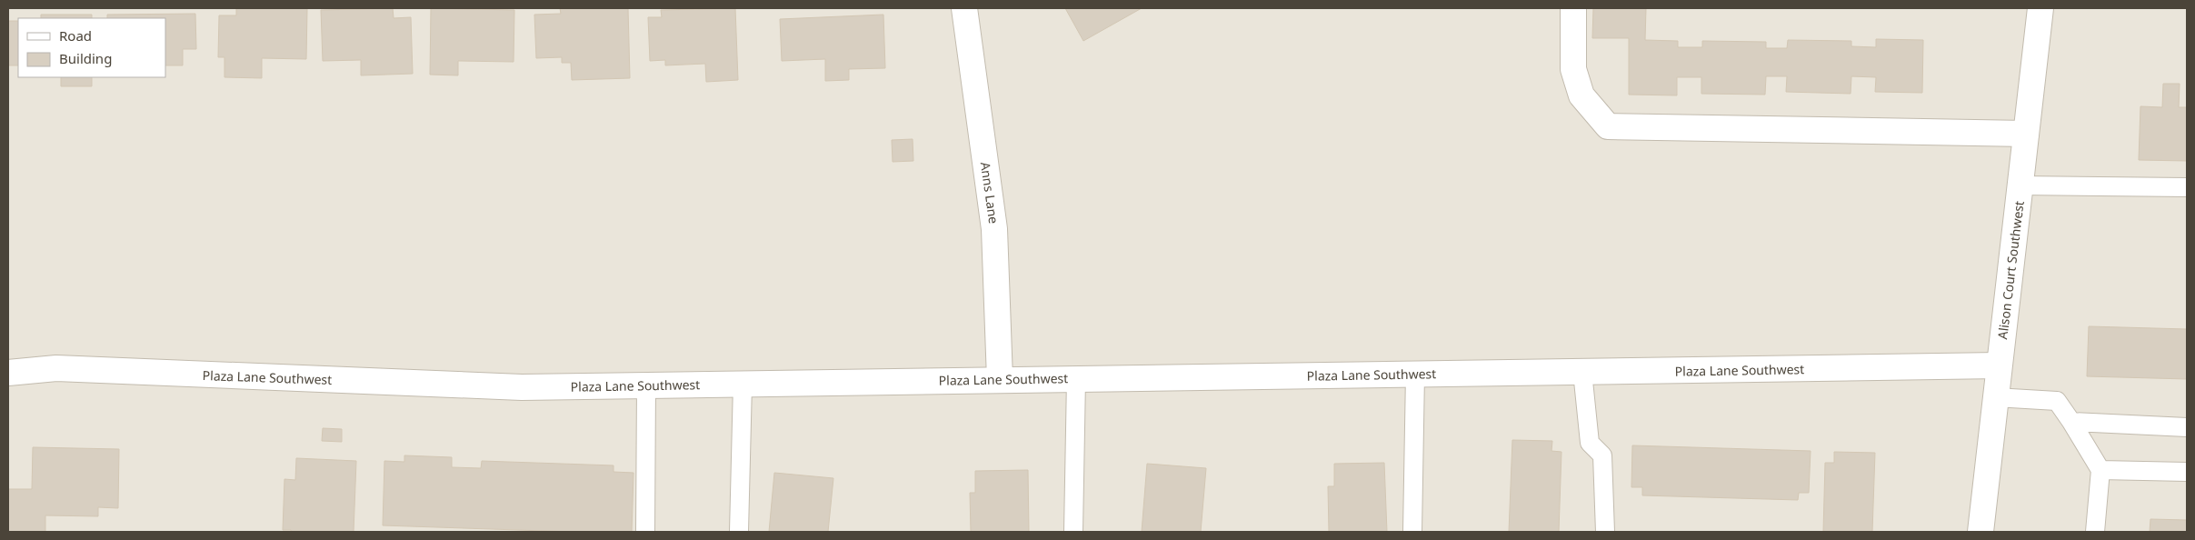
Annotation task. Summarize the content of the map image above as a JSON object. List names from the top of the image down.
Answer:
{
  "streets": {
    "street": ["Anns Lane", "Alison Court Southwest", "Plaza Lane Southwest"]
  },
  "crossings": [
    ["Anns Lane", "Plaza Lane Southwest"],
    ["Alison Court Southwest", "Plaza Lane Southwest"]
  ],
  "legend": ["Road", "Building"]
}
